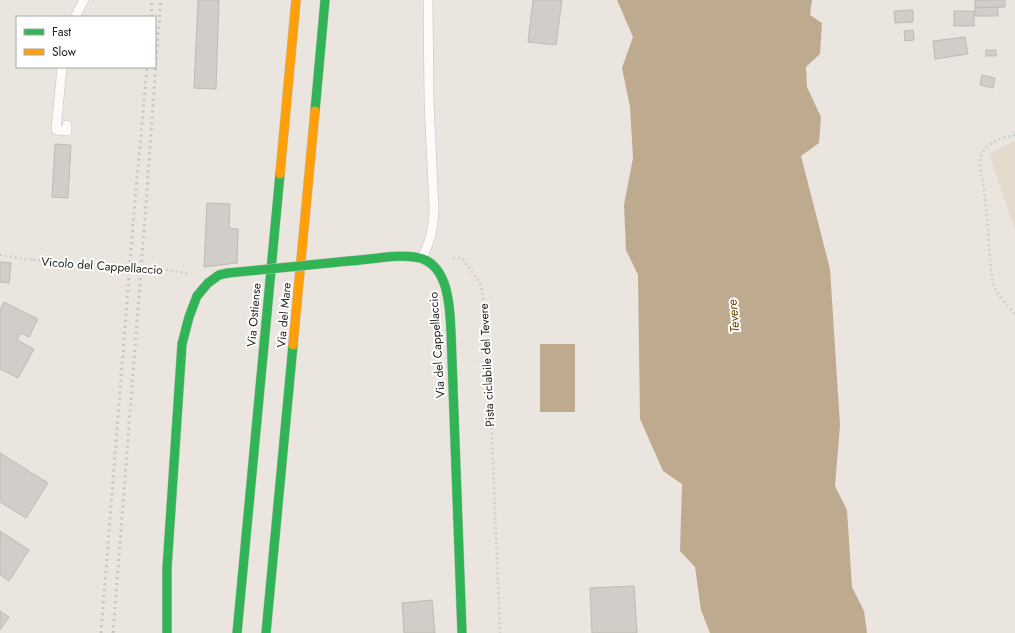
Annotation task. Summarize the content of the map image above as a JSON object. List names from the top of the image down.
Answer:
{
  "streets": {
    "main road": ["Via Ostiense", "Via del Mare", "Via del Cappellaccio"],
    "path": ["Vicolo del Cappellaccio", "Pista ciclabile del Tevere"]
  },
  "water": ["Tevere"],
  "legend": ["Fast", "Slow"]
}
